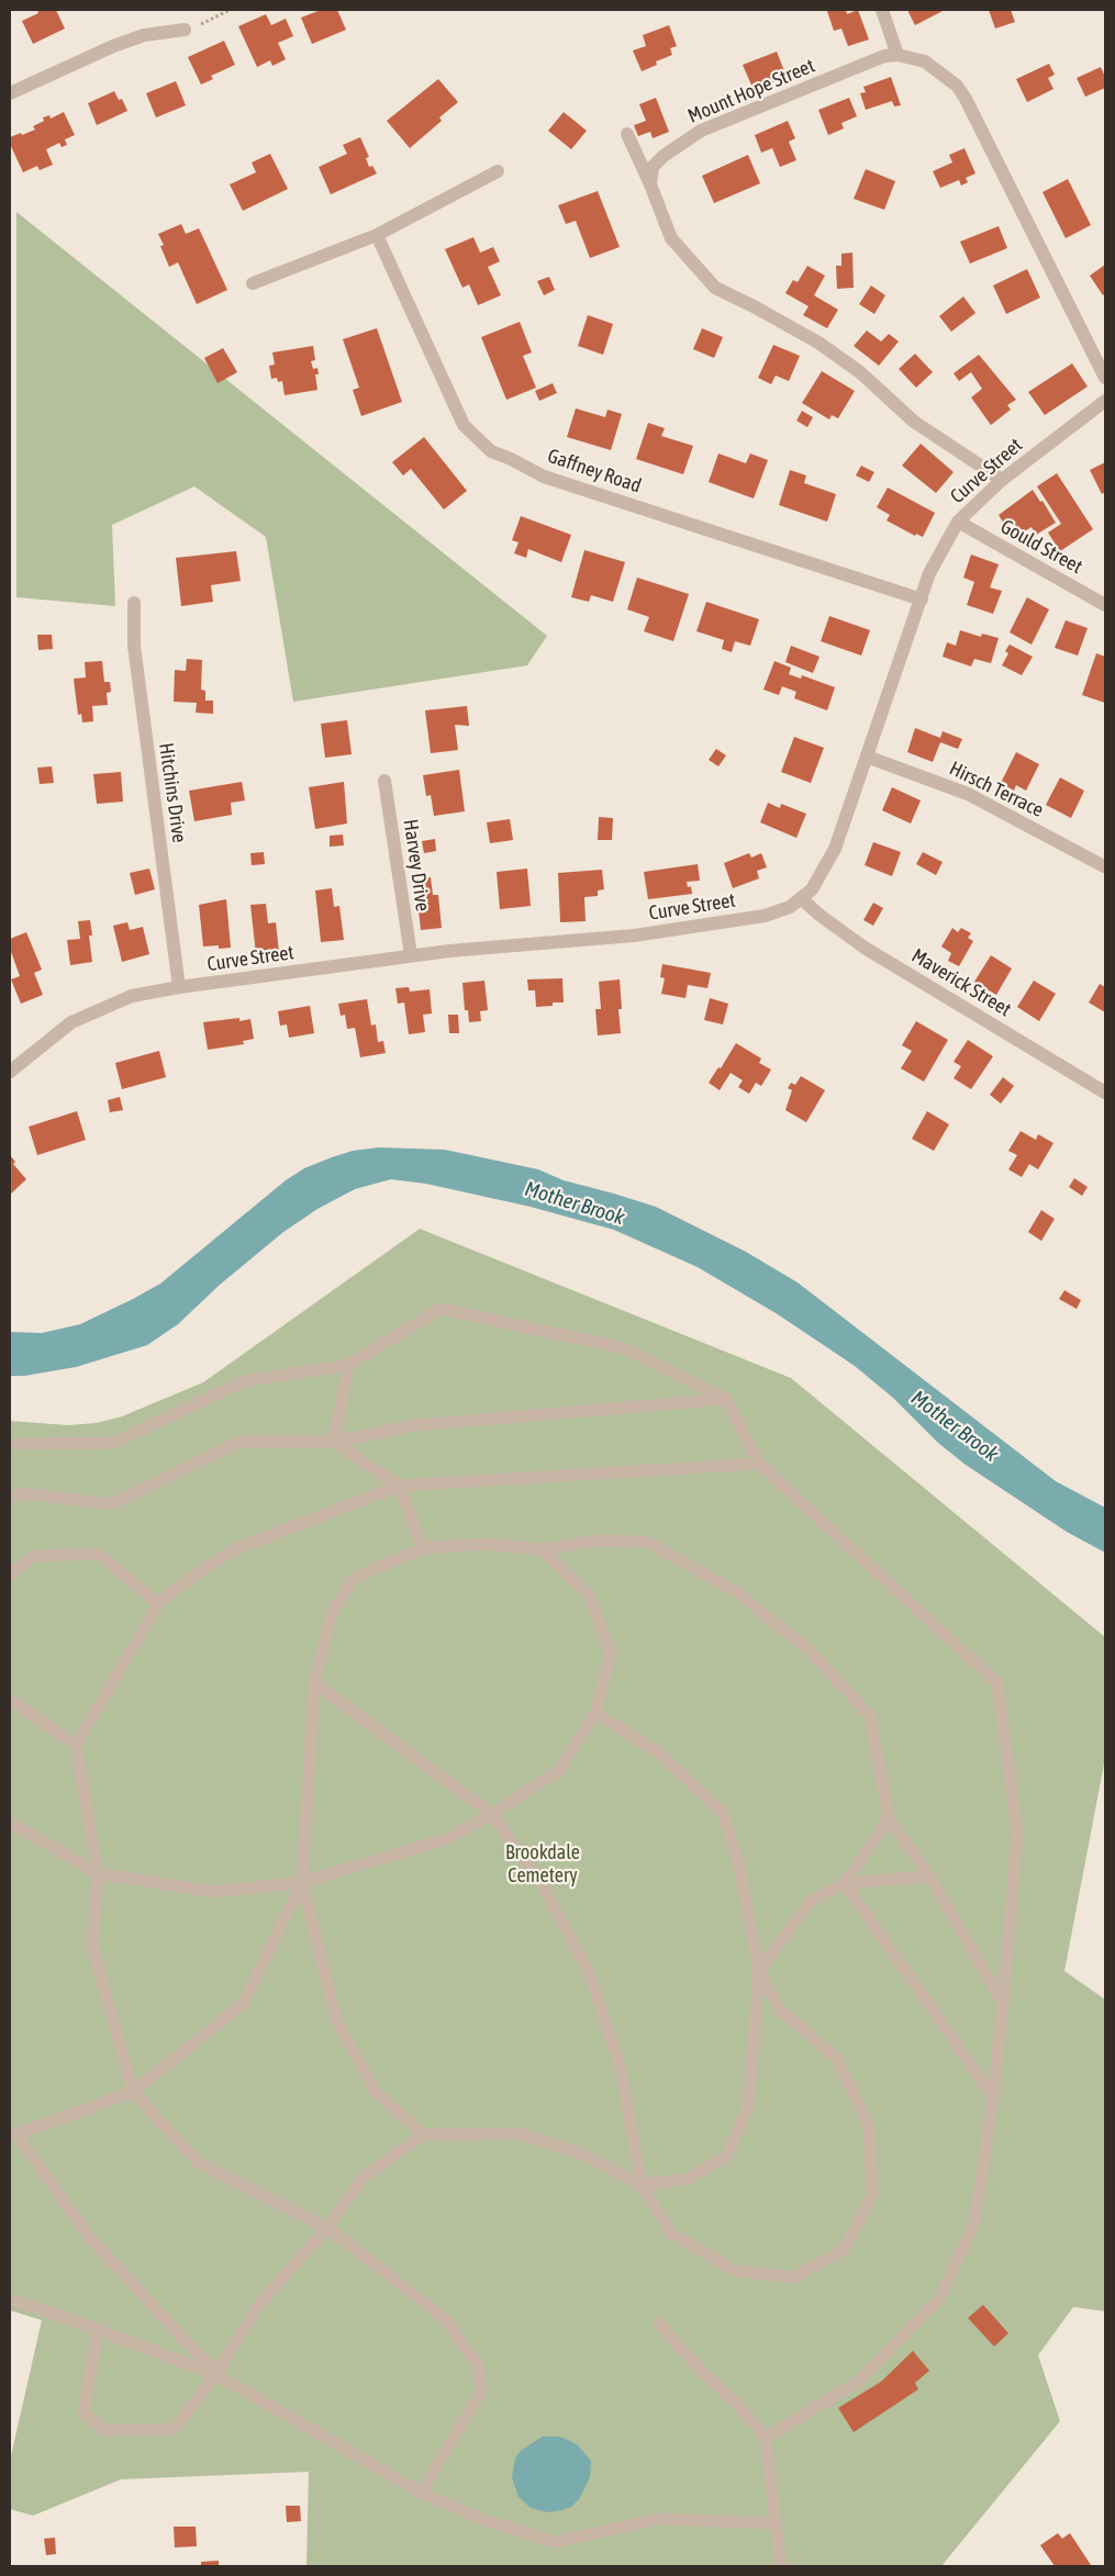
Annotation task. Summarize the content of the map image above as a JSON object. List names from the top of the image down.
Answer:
{
  "streets": {
    "street": [
      "Mount Hope Street",
      "Gaffney Road",
      "Curve Street",
      "Gould Street",
      "Hirsch Terrace",
      "Hitchins Drive",
      "Harvey Drive",
      "Maverick Street"
    ]
  },
  "crossings": [
    ["Gaffney Road", "Curve Street"],
    ["Curve Street", "Gould Street"],
    ["Curve Street", "Hirsch Terrace"],
    ["Curve Street", "Hitchins Drive"],
    ["Curve Street", "Harvey Drive"],
    ["Curve Street", "Maverick Street"]
  ],
  "water": ["Mother Brook"],
  "parks": ["Brookdale Cemetery"]
}
